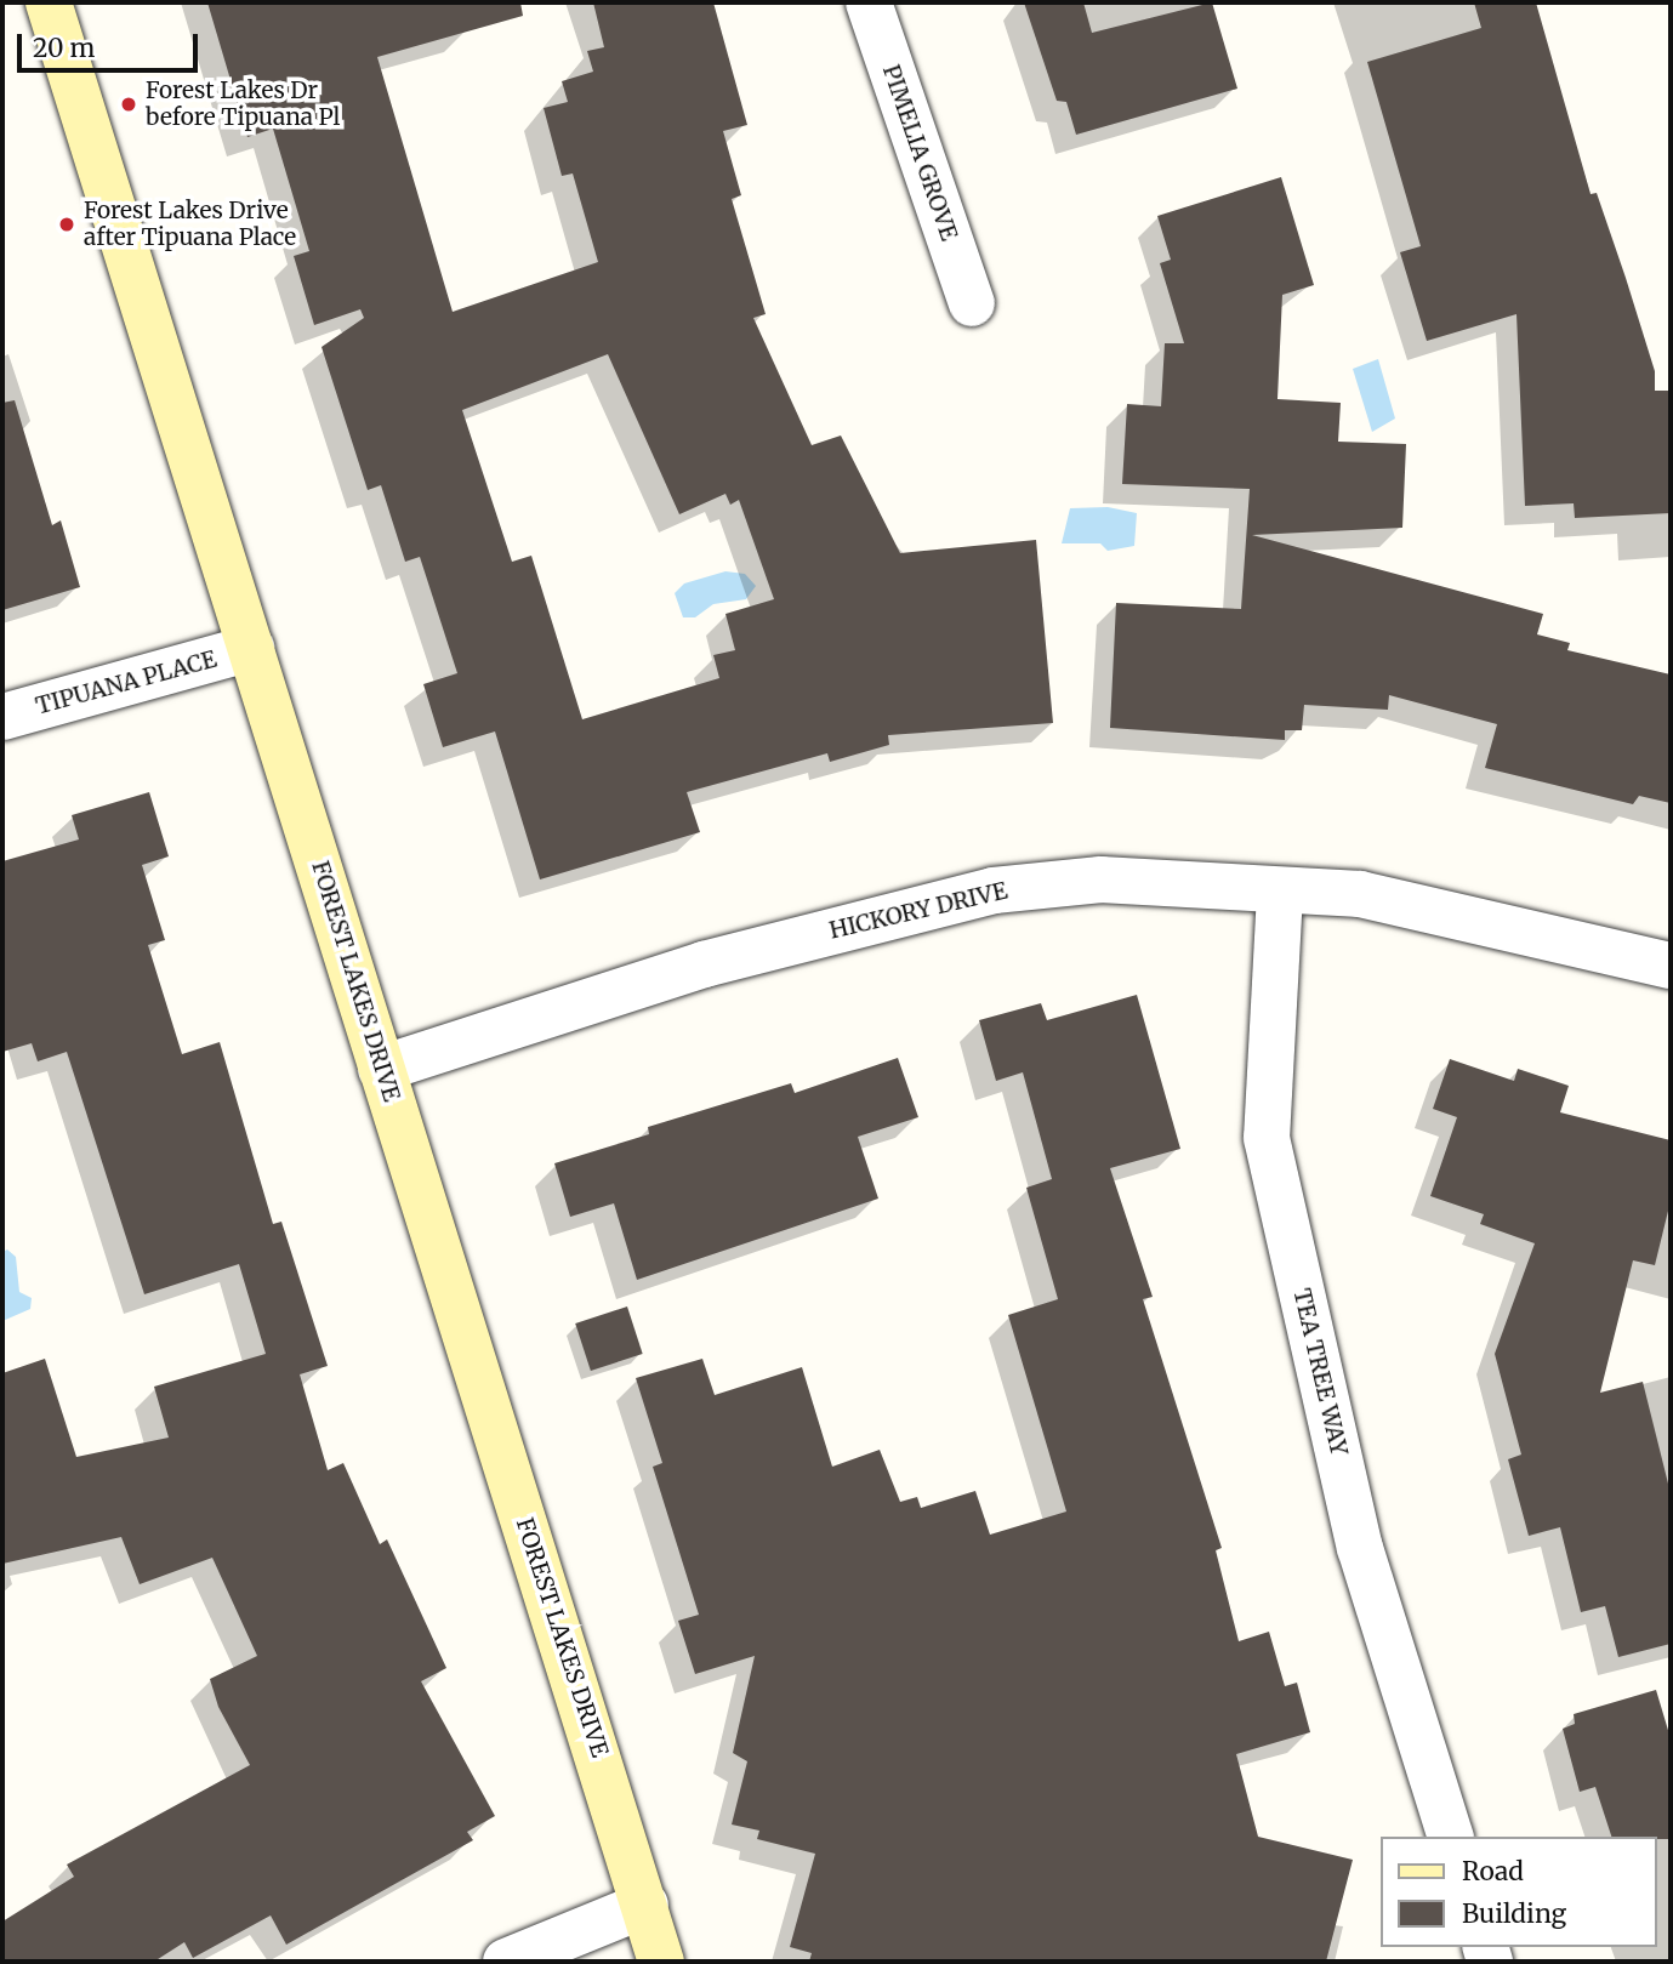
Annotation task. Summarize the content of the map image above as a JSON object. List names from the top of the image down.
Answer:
{
  "streets": {
    "main road": ["FOREST LAKES DRIVE"],
    "street": [
      "PIMELIA GROVE",
      "TIPUANA PLACE",
      "HICKORY DRIVE",
      "TEA TREE WAY"
    ]
  },
  "crossings": [
    ["TIPUANA PLACE", "FOREST LAKES DRIVE"],
    ["HICKORY DRIVE", "FOREST LAKES DRIVE"],
    ["HICKORY DRIVE", "TEA TREE WAY"]
  ],
  "places": ["Forest Lakes Dr before Tipuana Pl", "Forest Lakes Drive after Tipuana Place"],
  "legend": ["Road", "Building"],
  "scale_bar": "20 m"
}
